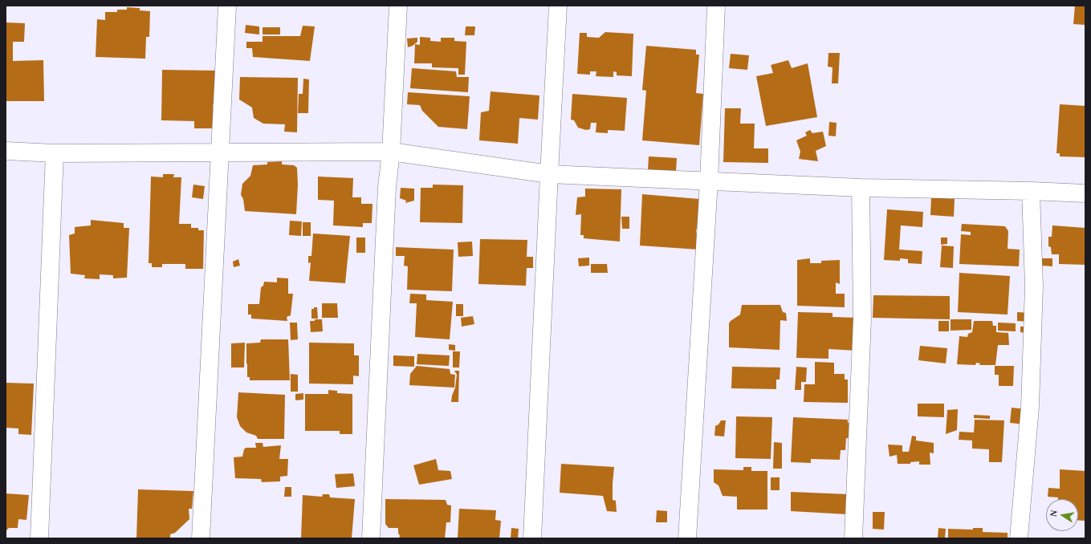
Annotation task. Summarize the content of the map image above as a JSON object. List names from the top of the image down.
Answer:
{
  "north": "left"
}
